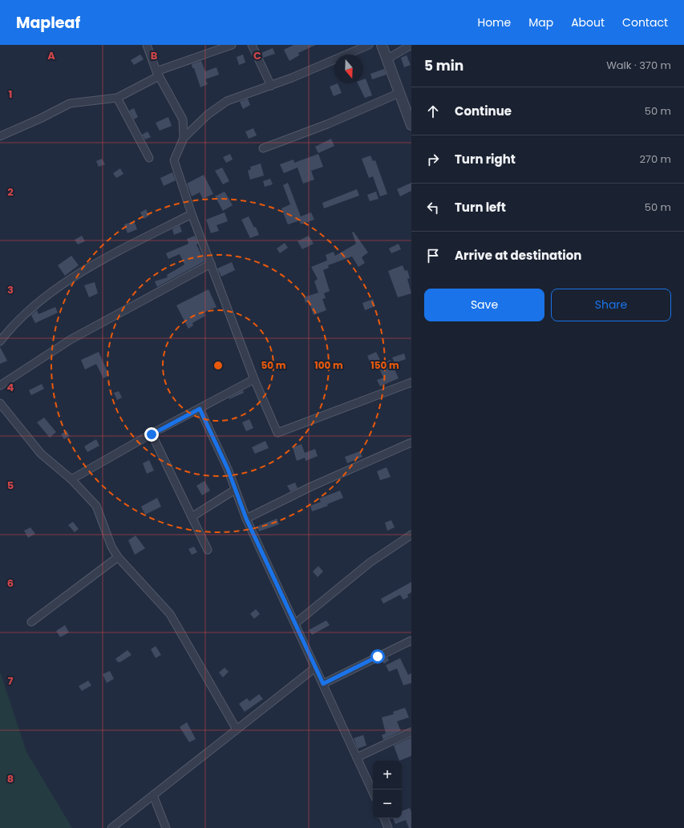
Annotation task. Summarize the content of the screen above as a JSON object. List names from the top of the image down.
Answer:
{
  "north": "bottom",
  "page": {
    "header": "Mapleaf",
    "nav": [
      "Home",
      "Map",
      "About",
      "Contact"
    ],
    "heading": ["5 min", "Walk · 370 m"],
    "list": [
      ["Continue", "50 m"],
      ["Turn right", "270 m"],
      ["Turn left", "50 m"],
      "Arrive at destination"
    ],
    "buttons": ["Save", "Share"],
    "map_buttons": ["+", "−"]
  },
  "grid": {
    "columns": ["A", "B", "C"],
    "rows": [
      "1",
      "2",
      "3",
      "4",
      "5",
      "6",
      "7",
      "8"
    ]
  },
  "rings": ["50 m", "100 m", "150 m"]
}
